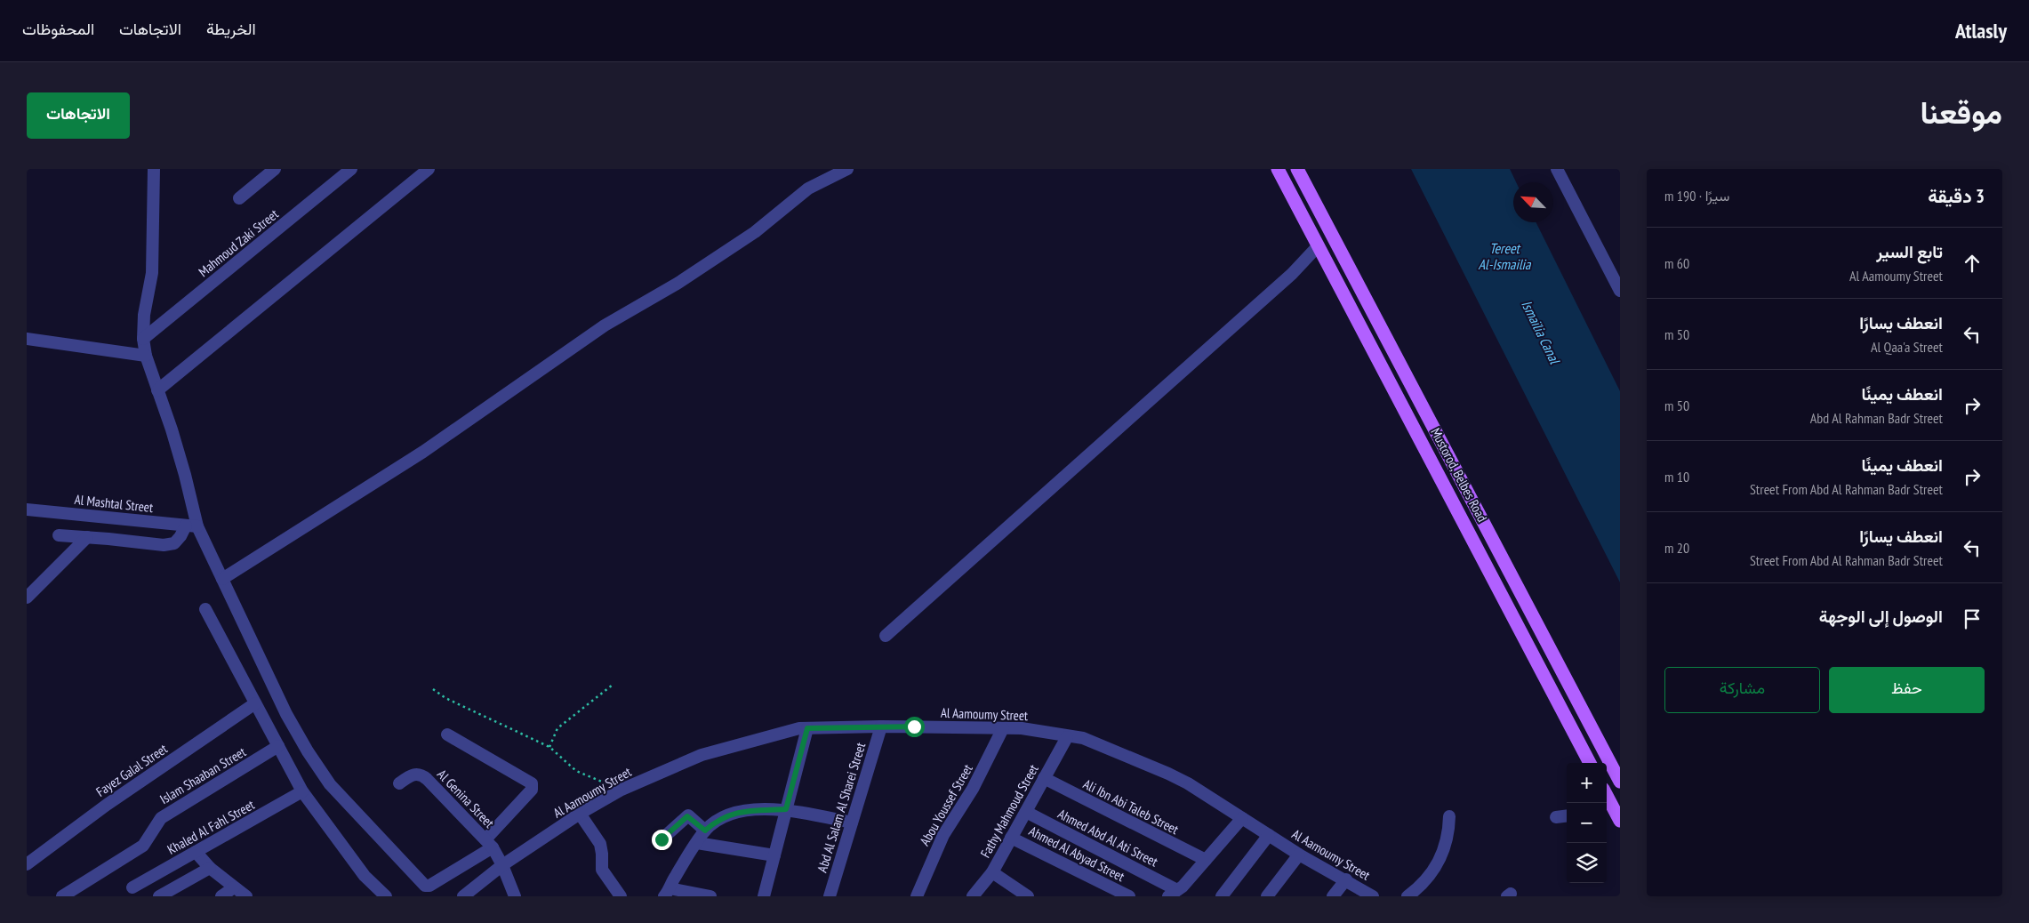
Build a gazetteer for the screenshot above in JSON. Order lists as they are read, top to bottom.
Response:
{
  "streets": {
    "main road": ["Mustorod, Belbes Road"],
    "street": [
      "Mahmoud Zaki Street",
      "Al Mashtal Street",
      "Al Aamoumy Street",
      "Fayez Galal Street",
      "Islam Shaaban Street",
      "Al Genina Street",
      "Abou Youssef Street",
      "Ali Ibn Abi Taleb Street",
      "Abd Al Salam Al Sharei Street",
      "Fathy Mahmoud Street",
      "Khaled Al Fahl Street",
      "Ahmed Abd Al Ati Street",
      "Ahmed Al Abyad Street"
    ]
  },
  "crossings": [
    ["Al Aamoumy Street", "Al Genina Street"],
    ["Al Aamoumy Street", "Abou Youssef Street"],
    ["Al Aamoumy Street", "Abd Al Salam Al Sharei Street"],
    ["Al Aamoumy Street", "Fathy Mahmoud Street"],
    ["Ali Ibn Abi Taleb Street", "Fathy Mahmoud Street"],
    ["Fathy Mahmoud Street", "Ahmed Abd Al Ati Street"],
    ["Fathy Mahmoud Street", "Ahmed Al Abyad Street"]
  ],
  "water": ["Tereet Al-Ismailia", "Ismaïlia Canal"],
  "north": "top left",
  "page": {
    "header": "Atlasly",
    "nav": ["الخريطة", "الاتجاهات", "المحفوظات"],
    "title": "موقعنا",
    "buttons": [
      "الاتجاهات",
      ["حفظ", "مشاركة"]
    ],
    "heading": ["3 دقيقة", "سيرًا · 190 m"],
    "list": [
      ["تابع السير", "Al Aamoumy Street", "60 m"],
      ["انعطف يسارًا", "Al Qaa'a Street", "50 m"],
      ["انعطف يمينًا", "Abd Al Rahman Badr Street", "50 m"],
      ["انعطف يمينًا", "Street From Abd Al Rahman Badr Street", "10 m"],
      ["انعطف يسارًا", "Street From Abd Al Rahman Badr Street", "20 m"],
      "الوصول إلى الوجهة"
    ],
    "map_buttons": ["+", "−"]
  }
}
